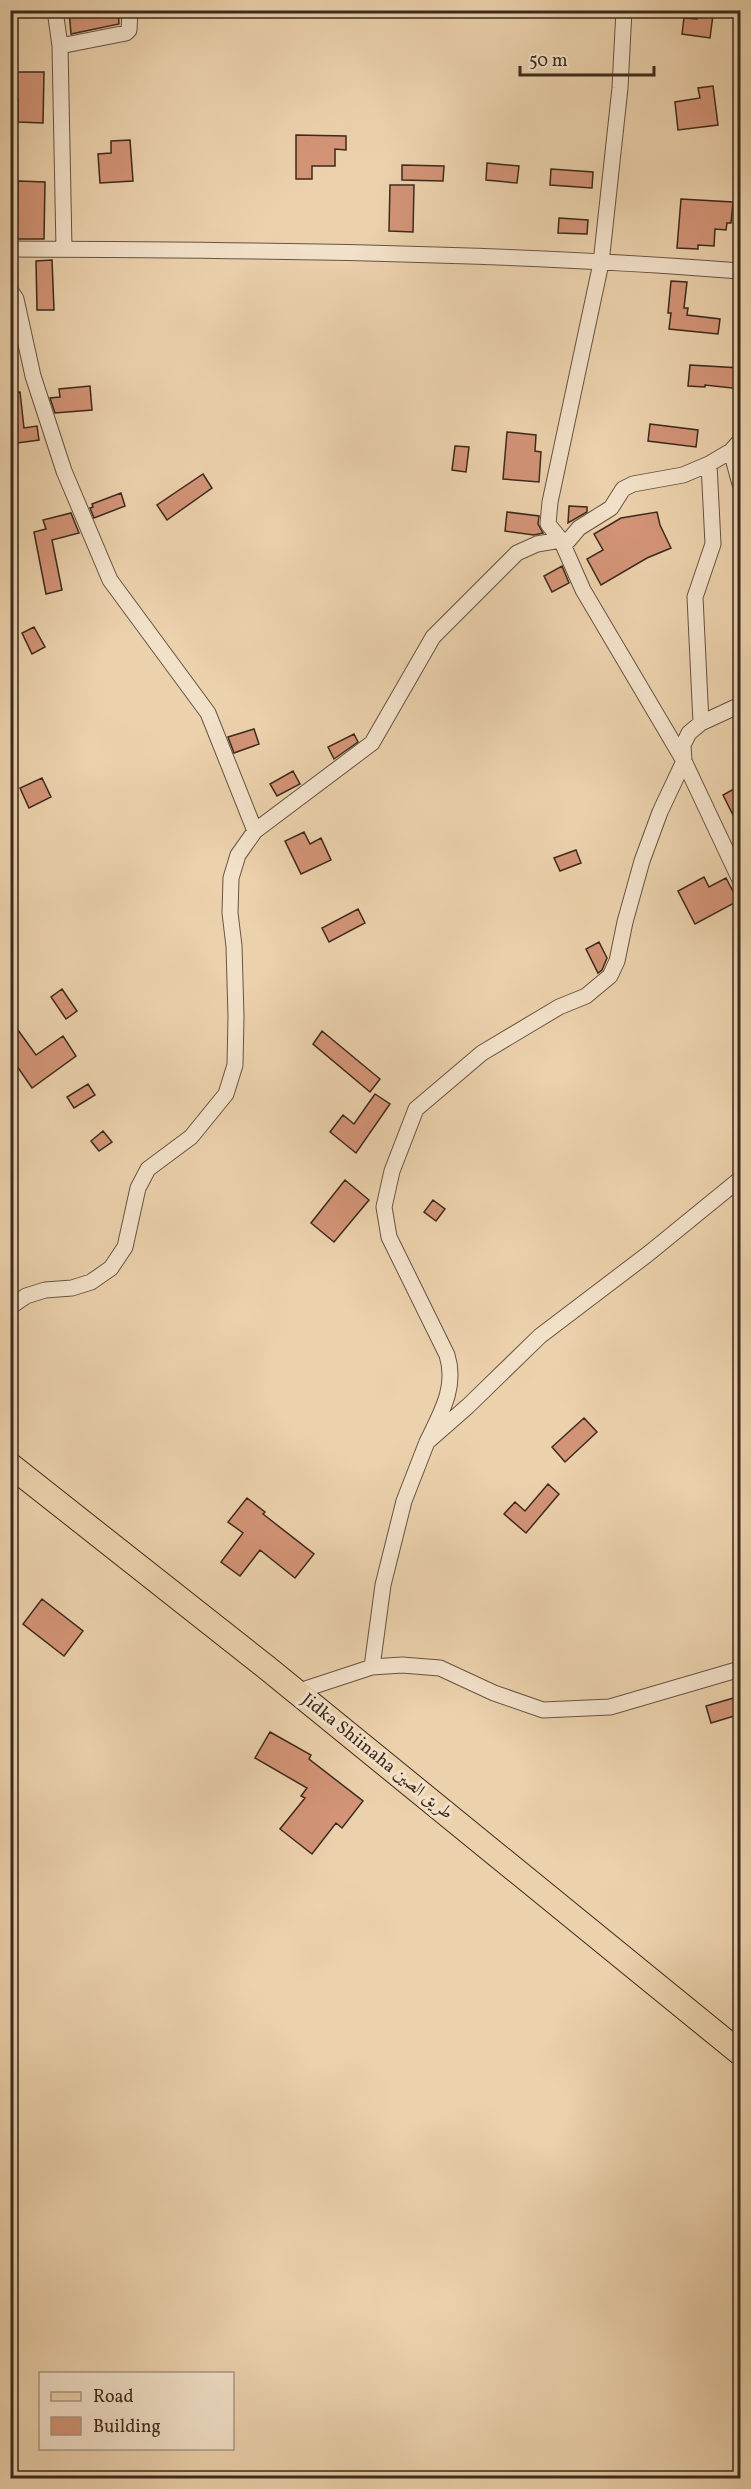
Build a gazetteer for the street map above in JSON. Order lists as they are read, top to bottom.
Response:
{
  "streets": {
    "main road": ["Jidka Shiinaha طريق الصين"]
  },
  "legend": ["Road", "Building"],
  "scale_bar": "50 m"
}
